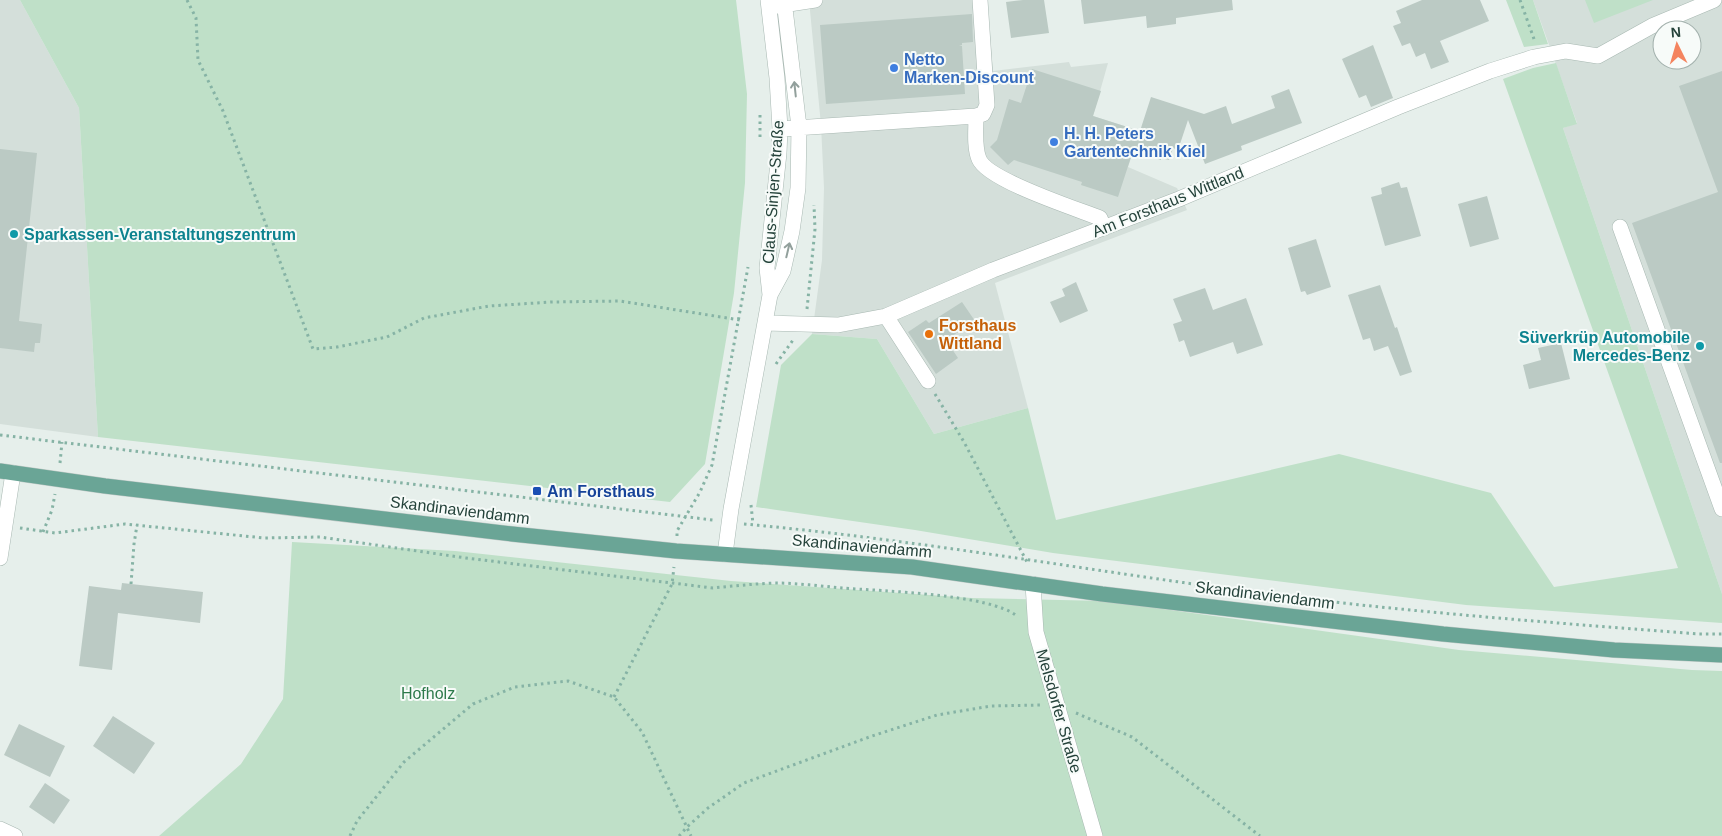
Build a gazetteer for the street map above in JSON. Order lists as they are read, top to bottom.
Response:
{
  "streets": {
    "main road": ["Skandinaviendamm"],
    "street": ["Claus-Sinjen-Straße", "Am Forsthaus Wittland", "Melsdorfer Straße"]
  },
  "crossings": [
    ["Claus-Sinjen-Straße", "Am Forsthaus Wittland"],
    ["Claus-Sinjen-Straße", "Skandinaviendamm"],
    ["Skandinaviendamm", "Melsdorfer Straße"]
  ],
  "parks": ["Hofholz"],
  "places": {
    "other": [
      "Netto Marken-Discount",
      "H. H. Peters Gartentechnik Kiel",
      "Sparkassen-Veranstaltungszentrum",
      "Forsthaus Wittland",
      "Süverkrüp Automobile Mercedes-Benz"
    ],
    "transit": ["Am Forsthaus"]
  },
  "north": "top"
}
